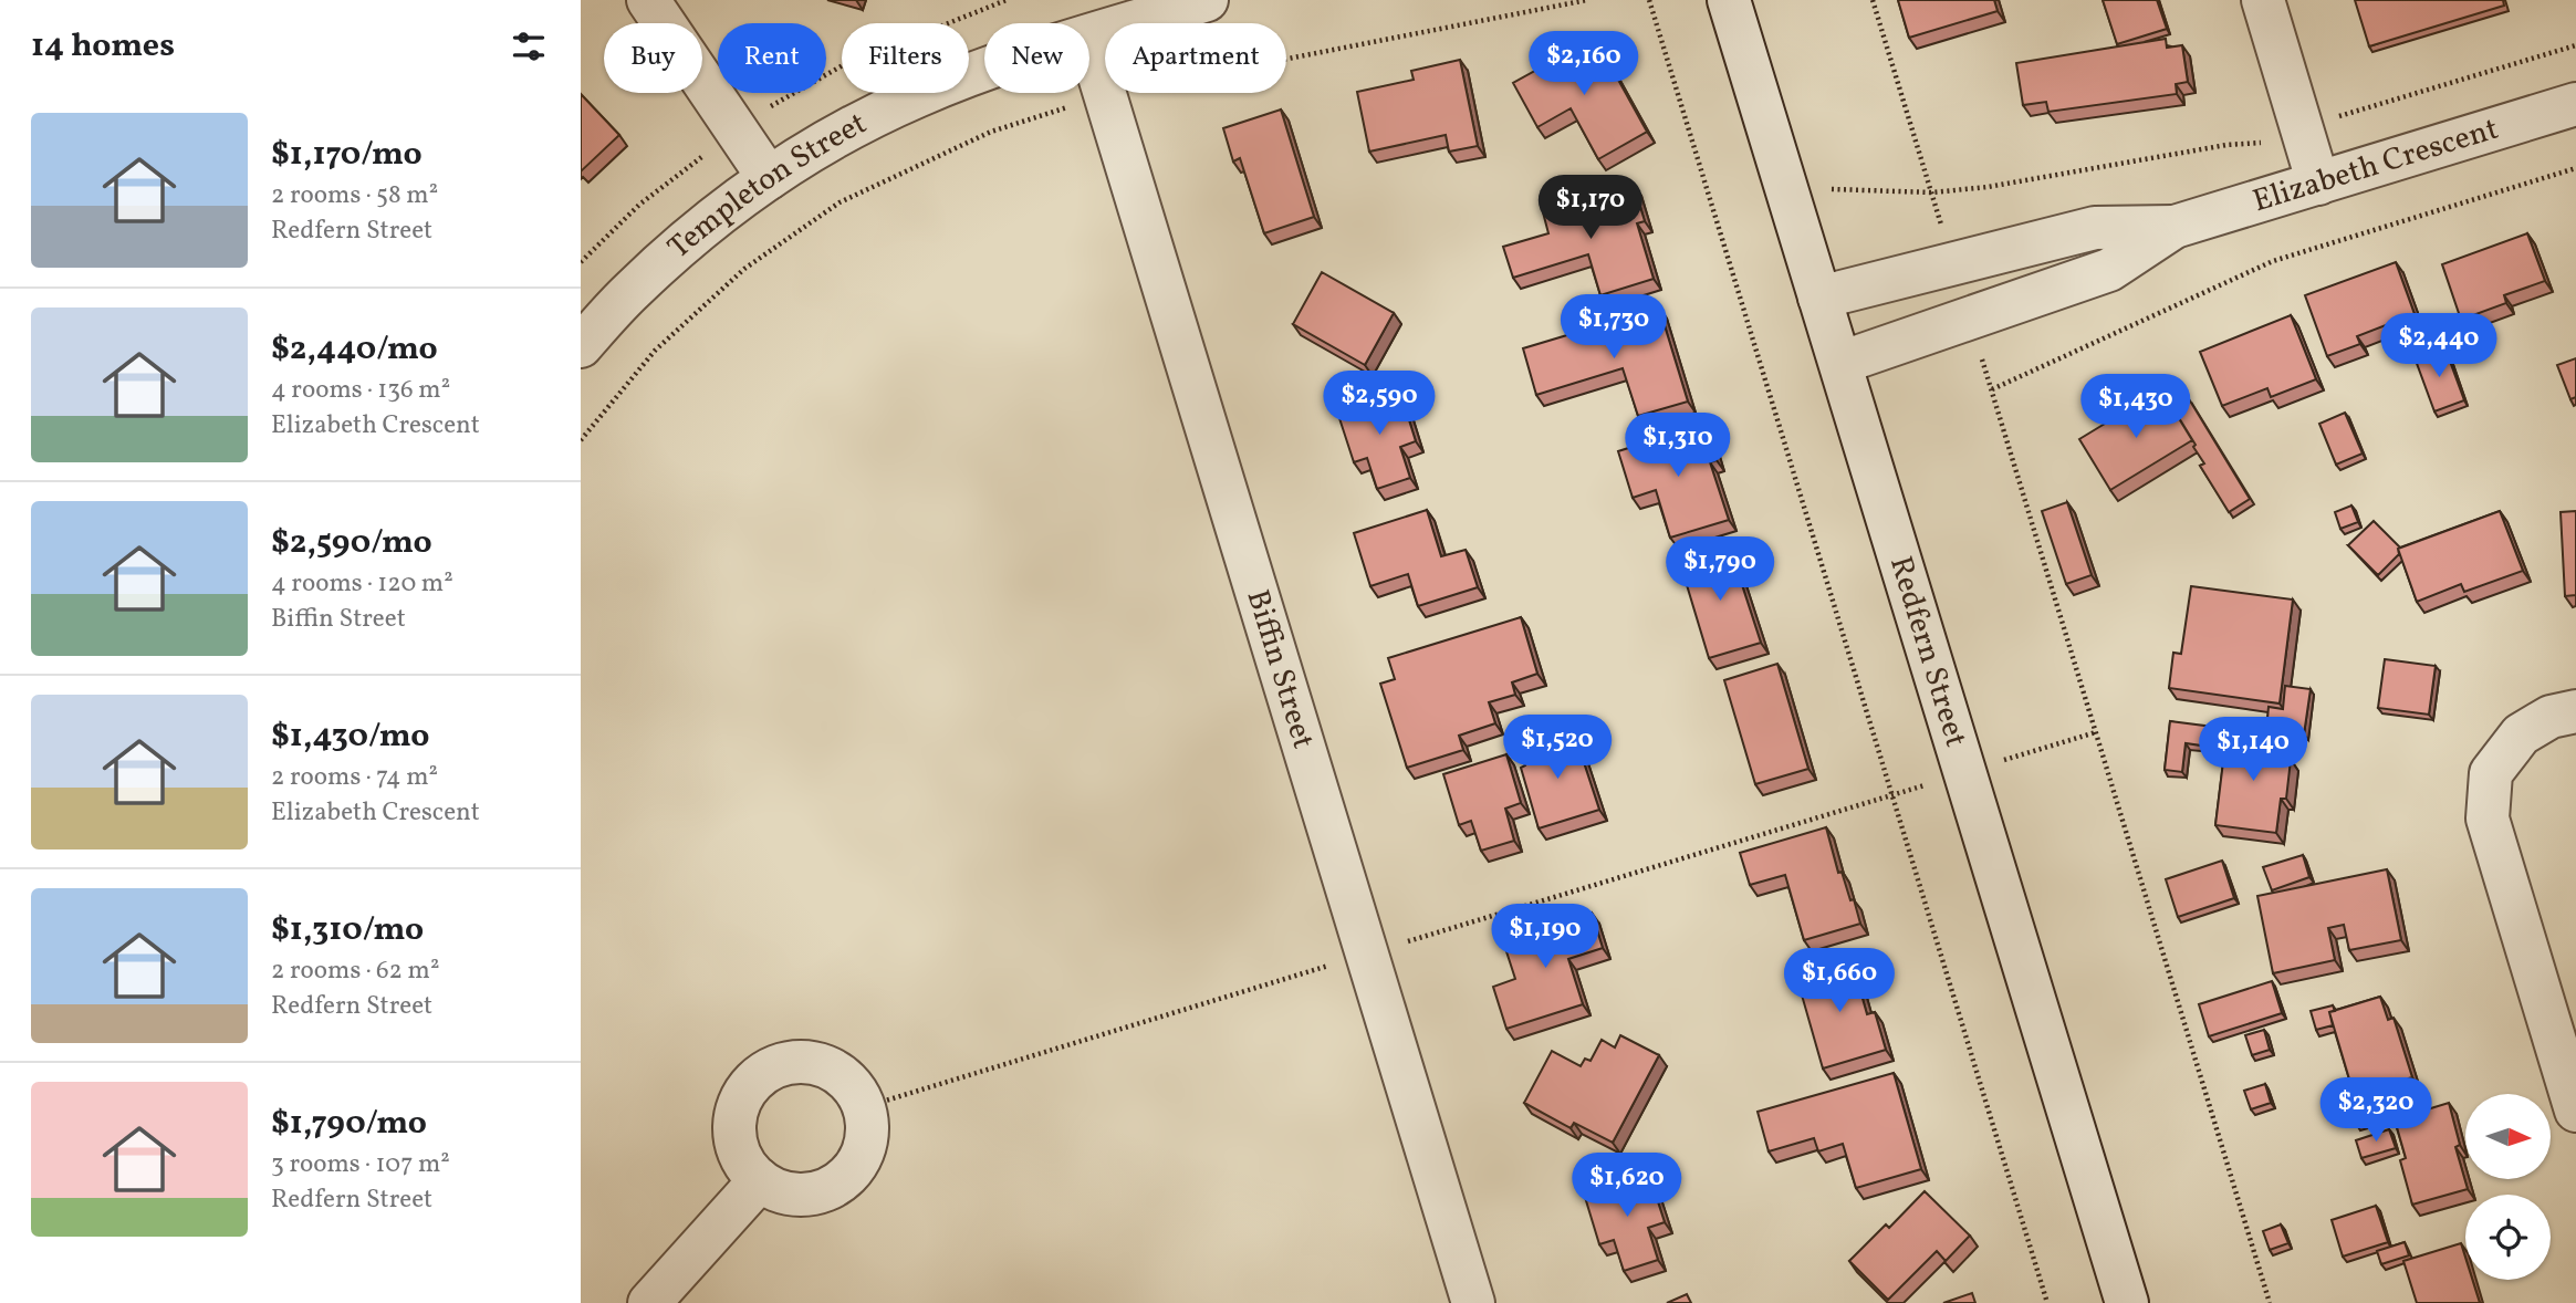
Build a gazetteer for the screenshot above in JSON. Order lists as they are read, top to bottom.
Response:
{
  "streets": {
    "street": [
      "Elizabeth Crescent",
      "Templeton Street",
      "Redfern Street",
      "Biffin Street"
    ]
  },
  "crossings": [
    ["Elizabeth Crescent", "Redfern Street"]
  ],
  "north": "right",
  "page": {
    "heading": "14 homes",
    "chip": [
      "Buy",
      "Rent",
      "Filters",
      "New",
      "Apartment"
    ],
    "price": [
      "$2,160",
      "$1,170",
      "$1,730",
      "$2,440",
      "$2,590",
      "$1,430",
      "$1,310",
      "$1,790",
      "$1,520",
      "$1,140",
      "$1,190",
      "$1,660",
      "$2,320",
      "$1,620"
    ],
    "list": [
      {
        "name": "$1,170/mo",
        "note": "2 rooms · 58 m² · Redfern Street"
      },
      {
        "name": "$2,440/mo",
        "note": "4 rooms · 136 m² · Elizabeth Crescent"
      },
      {
        "name": "$2,590/mo",
        "note": "4 rooms · 120 m² · Biffin Street"
      },
      {
        "name": "$1,430/mo",
        "note": "2 rooms · 74 m² · Elizabeth Crescent"
      },
      {
        "name": "$1,310/mo",
        "note": "2 rooms · 62 m² · Redfern Street"
      },
      {
        "name": "$1,790/mo",
        "note": "3 rooms · 107 m² · Redfern Street"
      }
    ]
  }
}
